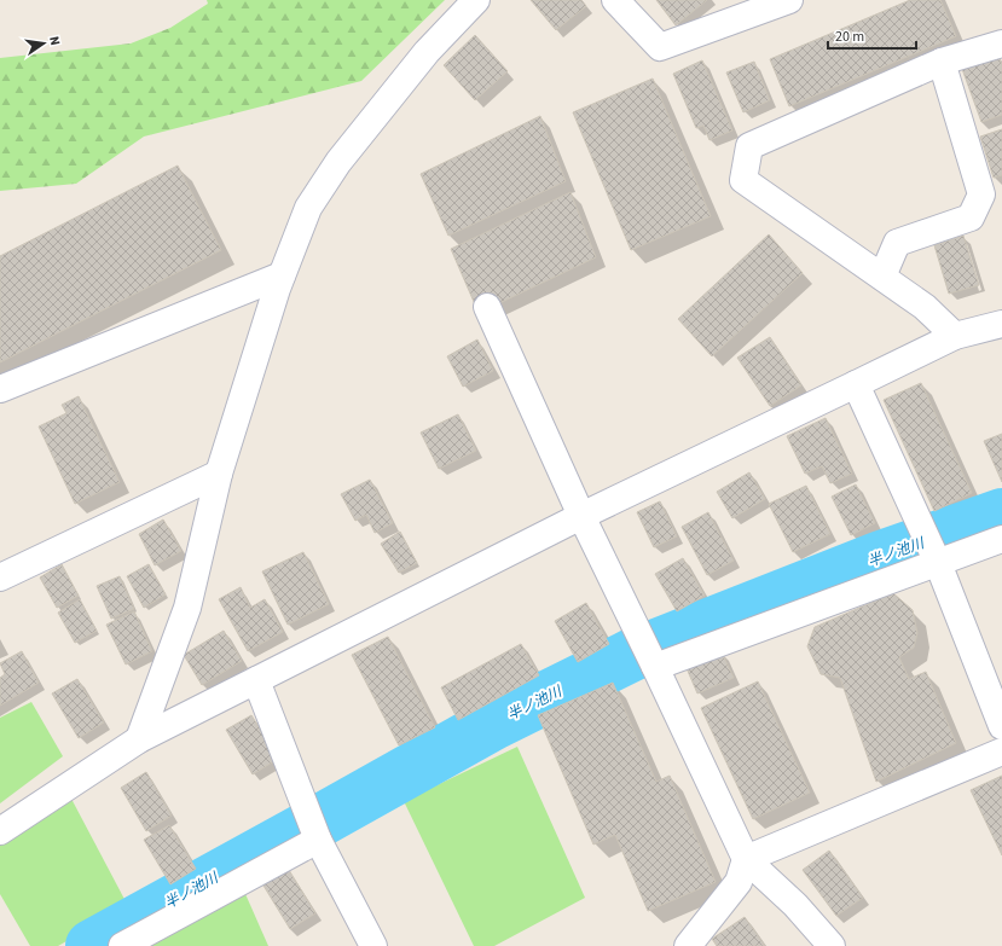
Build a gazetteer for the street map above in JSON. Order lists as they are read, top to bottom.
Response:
{
  "water": ["半ノ池川"],
  "scale_bar": "20 m",
  "north": "right"
}
